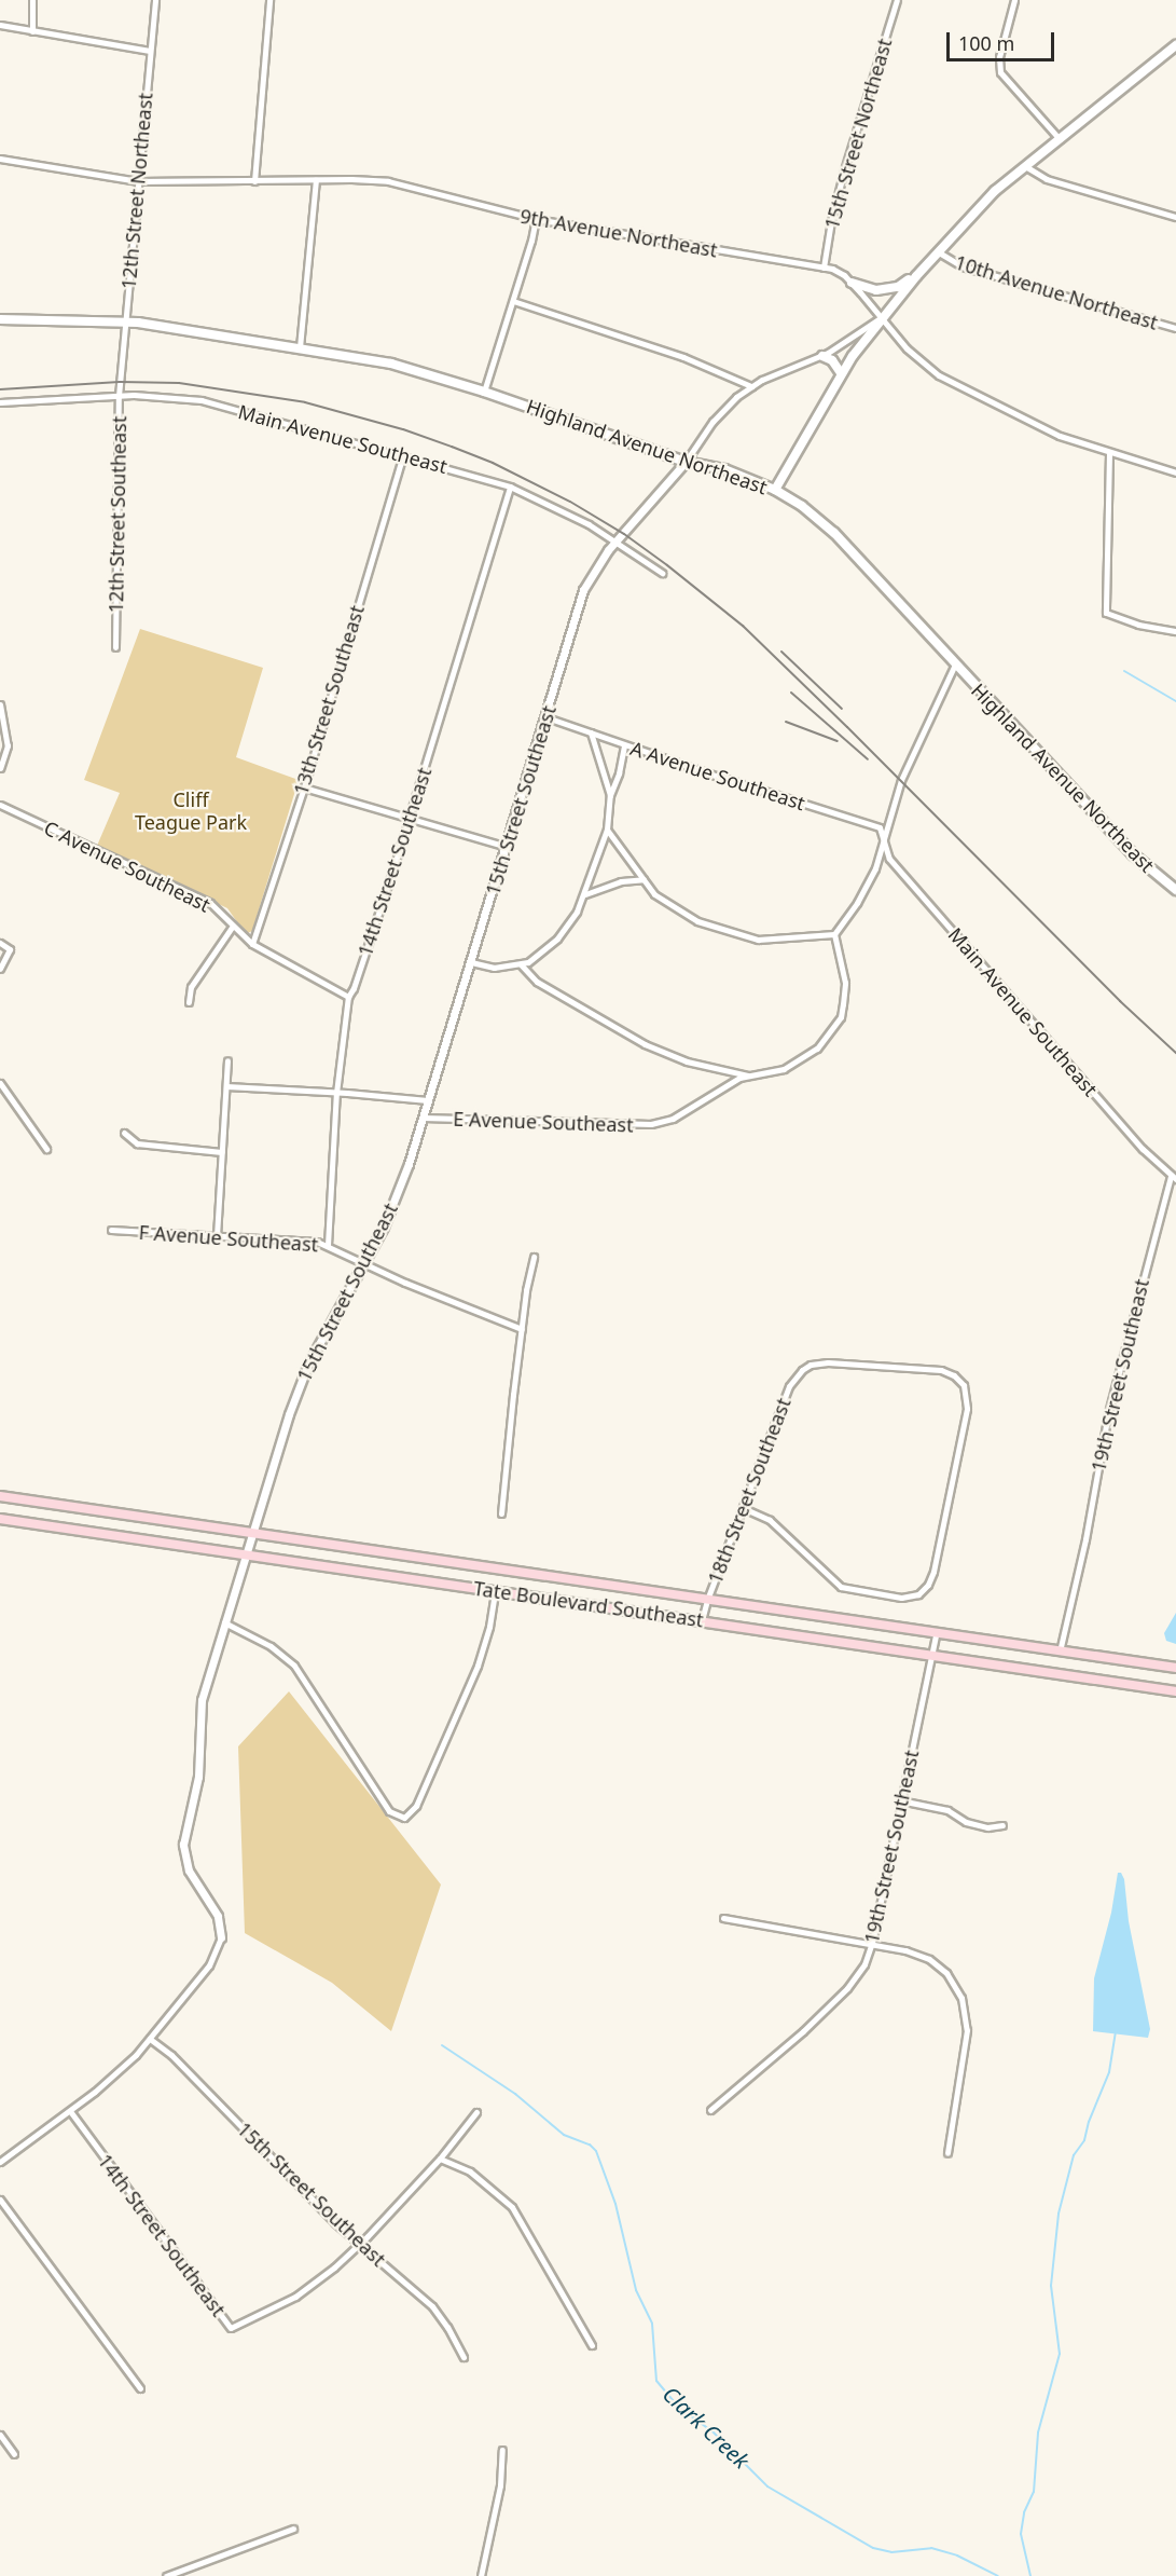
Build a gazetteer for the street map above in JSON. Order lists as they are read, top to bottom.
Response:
{
  "streets": {
    "main road": ["Highland Avenue Northeast", "Tate Boulevard Southeast"],
    "street": [
      "15th Street Northeast",
      "12th Street Northeast",
      "9th Avenue Northeast",
      "10th Avenue Northeast",
      "Main Avenue Southeast",
      "12th Street Southeast",
      "13th Street Southeast",
      "A Avenue Southeast",
      "15th Street Southeast",
      "14th Street Southeast",
      "C Avenue Southeast",
      "E Avenue Southeast",
      "F Avenue Southeast",
      "19th Street Southeast",
      "18th Street Southeast"
    ]
  },
  "crossings": [
    ["15th Street Northeast", "9th Avenue Northeast"],
    ["12th Street Northeast", "9th Avenue Northeast"],
    ["12th Street Northeast", "Highland Avenue Northeast"],
    ["12th Street Northeast", "12th Street Southeast"],
    ["Main Avenue Southeast", "12th Street Southeast"],
    ["Main Avenue Southeast", "13th Street Southeast"],
    ["Main Avenue Southeast", "A Avenue Southeast"],
    ["Main Avenue Southeast", "15th Street Southeast"],
    ["Main Avenue Southeast", "14th Street Southeast"],
    ["Main Avenue Southeast", "19th Street Southeast"],
    ["13th Street Southeast", "C Avenue Southeast"],
    ["A Avenue Southeast", "15th Street Southeast"],
    ["15th Street Southeast", "14th Street Southeast"],
    ["15th Street Southeast", "E Avenue Southeast"],
    ["15th Street Southeast", "F Avenue Southeast"],
    ["15th Street Southeast", "Tate Boulevard Southeast"],
    ["14th Street Southeast", "C Avenue Southeast"],
    ["14th Street Southeast", "E Avenue Southeast"],
    ["14th Street Southeast", "F Avenue Southeast"],
    ["19th Street Southeast", "Tate Boulevard Southeast"],
    ["18th Street Southeast", "Tate Boulevard Southeast"]
  ],
  "water": ["Clark Creek"],
  "parks": ["Cliff Teague Park"],
  "scale_bar": "100 m"
}
